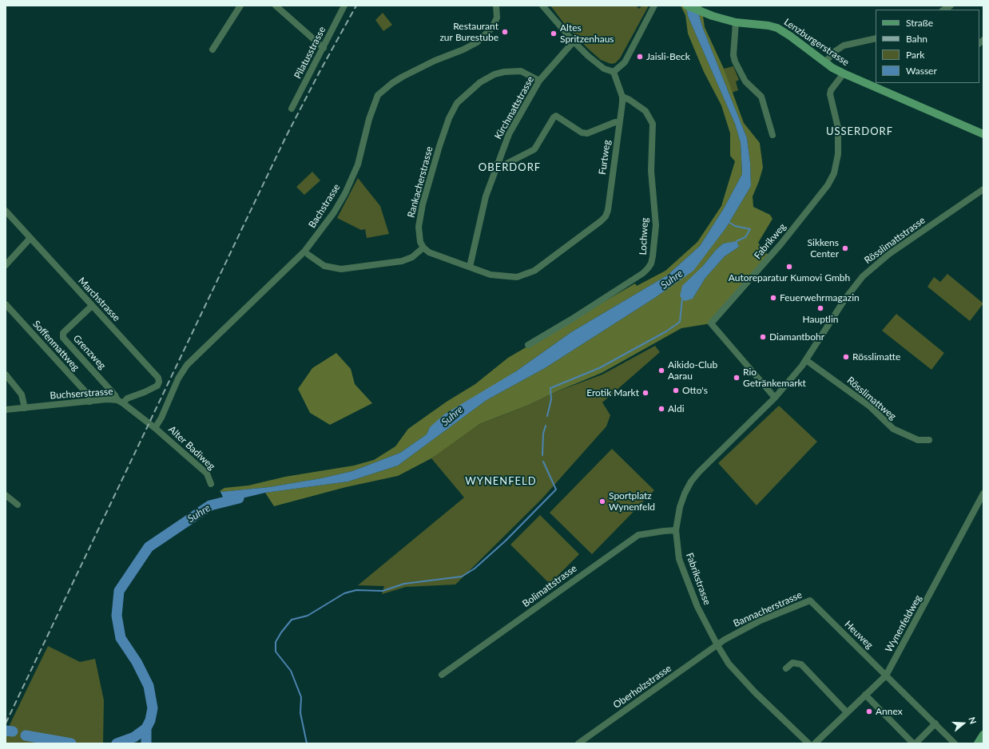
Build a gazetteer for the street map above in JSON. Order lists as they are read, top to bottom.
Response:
{
  "streets": {
    "main road": ["Lenzburgerstrasse"],
    "street": [
      "Pilatusstrasse",
      "Kirchmattstrasse",
      "Furtweg",
      "Rankacherstrasse",
      "Bachstrasse",
      "Lochweg",
      "Rösslimattstrasse",
      "Fabrikweg",
      "Marchstrasse",
      "Soffenmattweg",
      "Grenzweg",
      "Buchserstrasse",
      "Rösslimattweg",
      "Alter Badiweg",
      "Fabrikstrasse",
      "Bolimattstrasse",
      "Bannacherstrasse",
      "Wynenfeldweg",
      "Heuweg",
      "Oberholzstrasse"
    ]
  },
  "crossings": [
    ["Lenzburgerstrasse", "Fabrikweg"],
    ["Kirchmattstrasse", "Furtweg"],
    ["Kirchmattstrasse", "Rankacherstrasse"],
    ["Furtweg", "Lochweg"],
    ["Bachstrasse", "Alter Badiweg"],
    ["Rösslimattstrasse", "Fabrikweg"],
    ["Rösslimattstrasse", "Rösslimattweg"],
    ["Rösslimattstrasse", "Fabrikstrasse"],
    ["Fabrikweg", "Fabrikstrasse"],
    ["Marchstrasse", "Grenzweg"],
    ["Marchstrasse", "Buchserstrasse"],
    ["Soffenmattweg", "Buchserstrasse"],
    ["Grenzweg", "Buchserstrasse"],
    ["Grenzweg", "Alter Badiweg"],
    ["Buchserstrasse", "Alter Badiweg"],
    ["Fabrikstrasse", "Bolimattstrasse"],
    ["Fabrikstrasse", "Bannacherstrasse"],
    ["Fabrikstrasse", "Oberholzstrasse"],
    ["Bannacherstrasse", "Heuweg"],
    ["Bannacherstrasse", "Oberholzstrasse"],
    ["Wynenfeldweg", "Heuweg"]
  ],
  "districts": ["USSERDORF", "OBERDORF", "WYNENFELD"],
  "water": ["Suhre"],
  "places": [
    "Restaurant zur Burestube",
    "Altes Spritzenhaus",
    "Jaisli-Beck",
    "Sikkens Center",
    "Autoreparatur Kumovi Gmbh",
    "Feuerwehrmagazin",
    "Hauptlin",
    "Diamantbohr",
    "Rösslimatte",
    "Aikido-Club Aarau",
    "Rio Getränkemarkt",
    "Otto's",
    "Erotik Markt",
    "Aldi",
    "Sportplatz Wynenfeld",
    "Annex"
  ],
  "legend": [
    "Straße",
    "Bahn",
    "Park",
    "Wasser"
  ],
  "north": "right"
}
